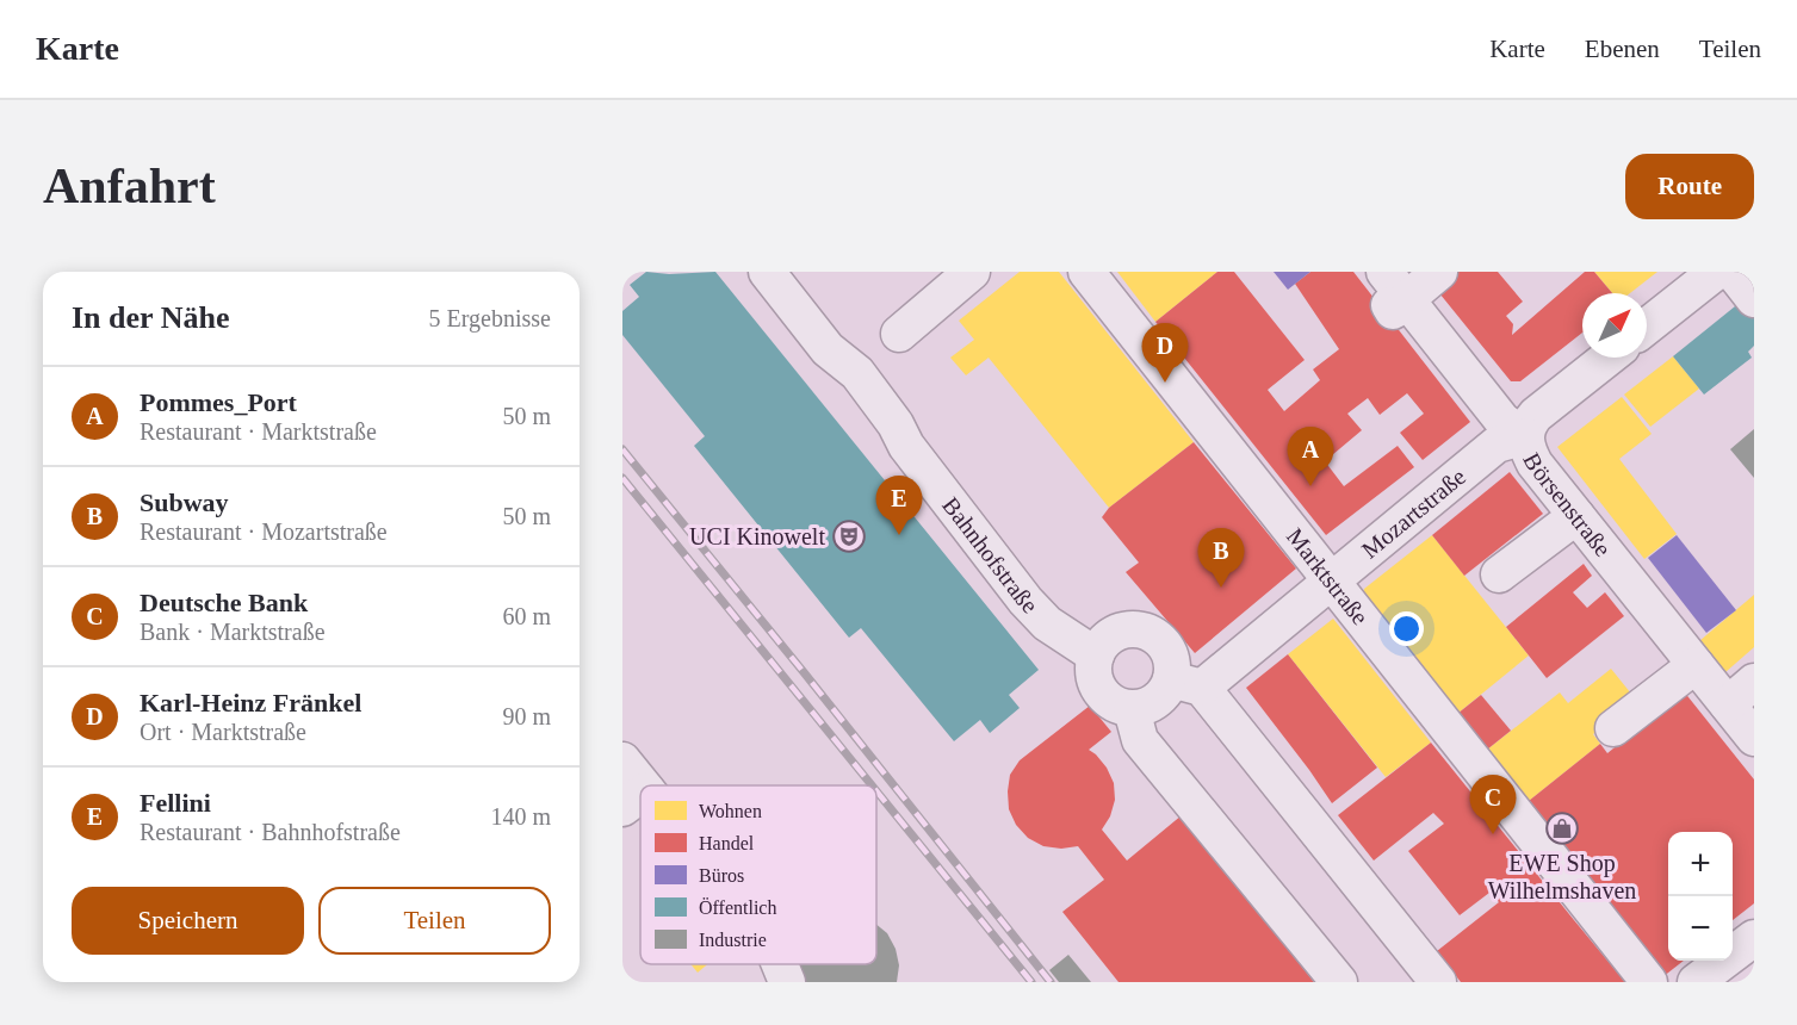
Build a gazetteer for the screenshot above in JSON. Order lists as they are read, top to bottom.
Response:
{
  "streets": {
    "street": [
      "Börsenstraße",
      "Mozartstraße",
      "Bahnhofstraße",
      "Marktstraße"
    ]
  },
  "crossings": [
    ["Börsenstraße", "Mozartstraße"],
    ["Mozartstraße", "Bahnhofstraße"],
    ["Mozartstraße", "Marktstraße"]
  ],
  "places": {
    "theatre": ["UCI Kinowelt"],
    "shop": ["EWE Shop Wilhelmshaven"]
  },
  "legend": [
    "Wohnen",
    "Handel",
    "Büros",
    "Öffentlich",
    "Industrie"
  ],
  "north": "top right",
  "page": {
    "header": "Karte",
    "nav": ["Karte", "Ebenen", "Teilen"],
    "buttons": [
      "Route",
      ["Speichern", "Teilen"]
    ],
    "title": "Anfahrt",
    "heading": ["In der Nähe", "5 Ergebnisse"],
    "pins": [
      "D",
      "A",
      "E",
      "B",
      "C"
    ],
    "list": [
      {
        "mark": "A",
        "name": "Pommes_Port",
        "note": "Restaurant · Marktstraße",
        "value": "50 m"
      },
      {
        "mark": "B",
        "name": "Subway",
        "note": "Restaurant · Mozartstraße",
        "value": "50 m"
      },
      {
        "mark": "C",
        "name": "Deutsche Bank",
        "note": "Bank · Marktstraße",
        "value": "60 m"
      },
      {
        "mark": "D",
        "name": "Karl-Heinz Fränkel",
        "note": "Ort · Marktstraße",
        "value": "90 m"
      },
      {
        "mark": "E",
        "name": "Fellini",
        "note": "Restaurant · Bahnhofstraße",
        "value": "140 m"
      }
    ],
    "map_buttons": ["+", "−"]
  }
}
